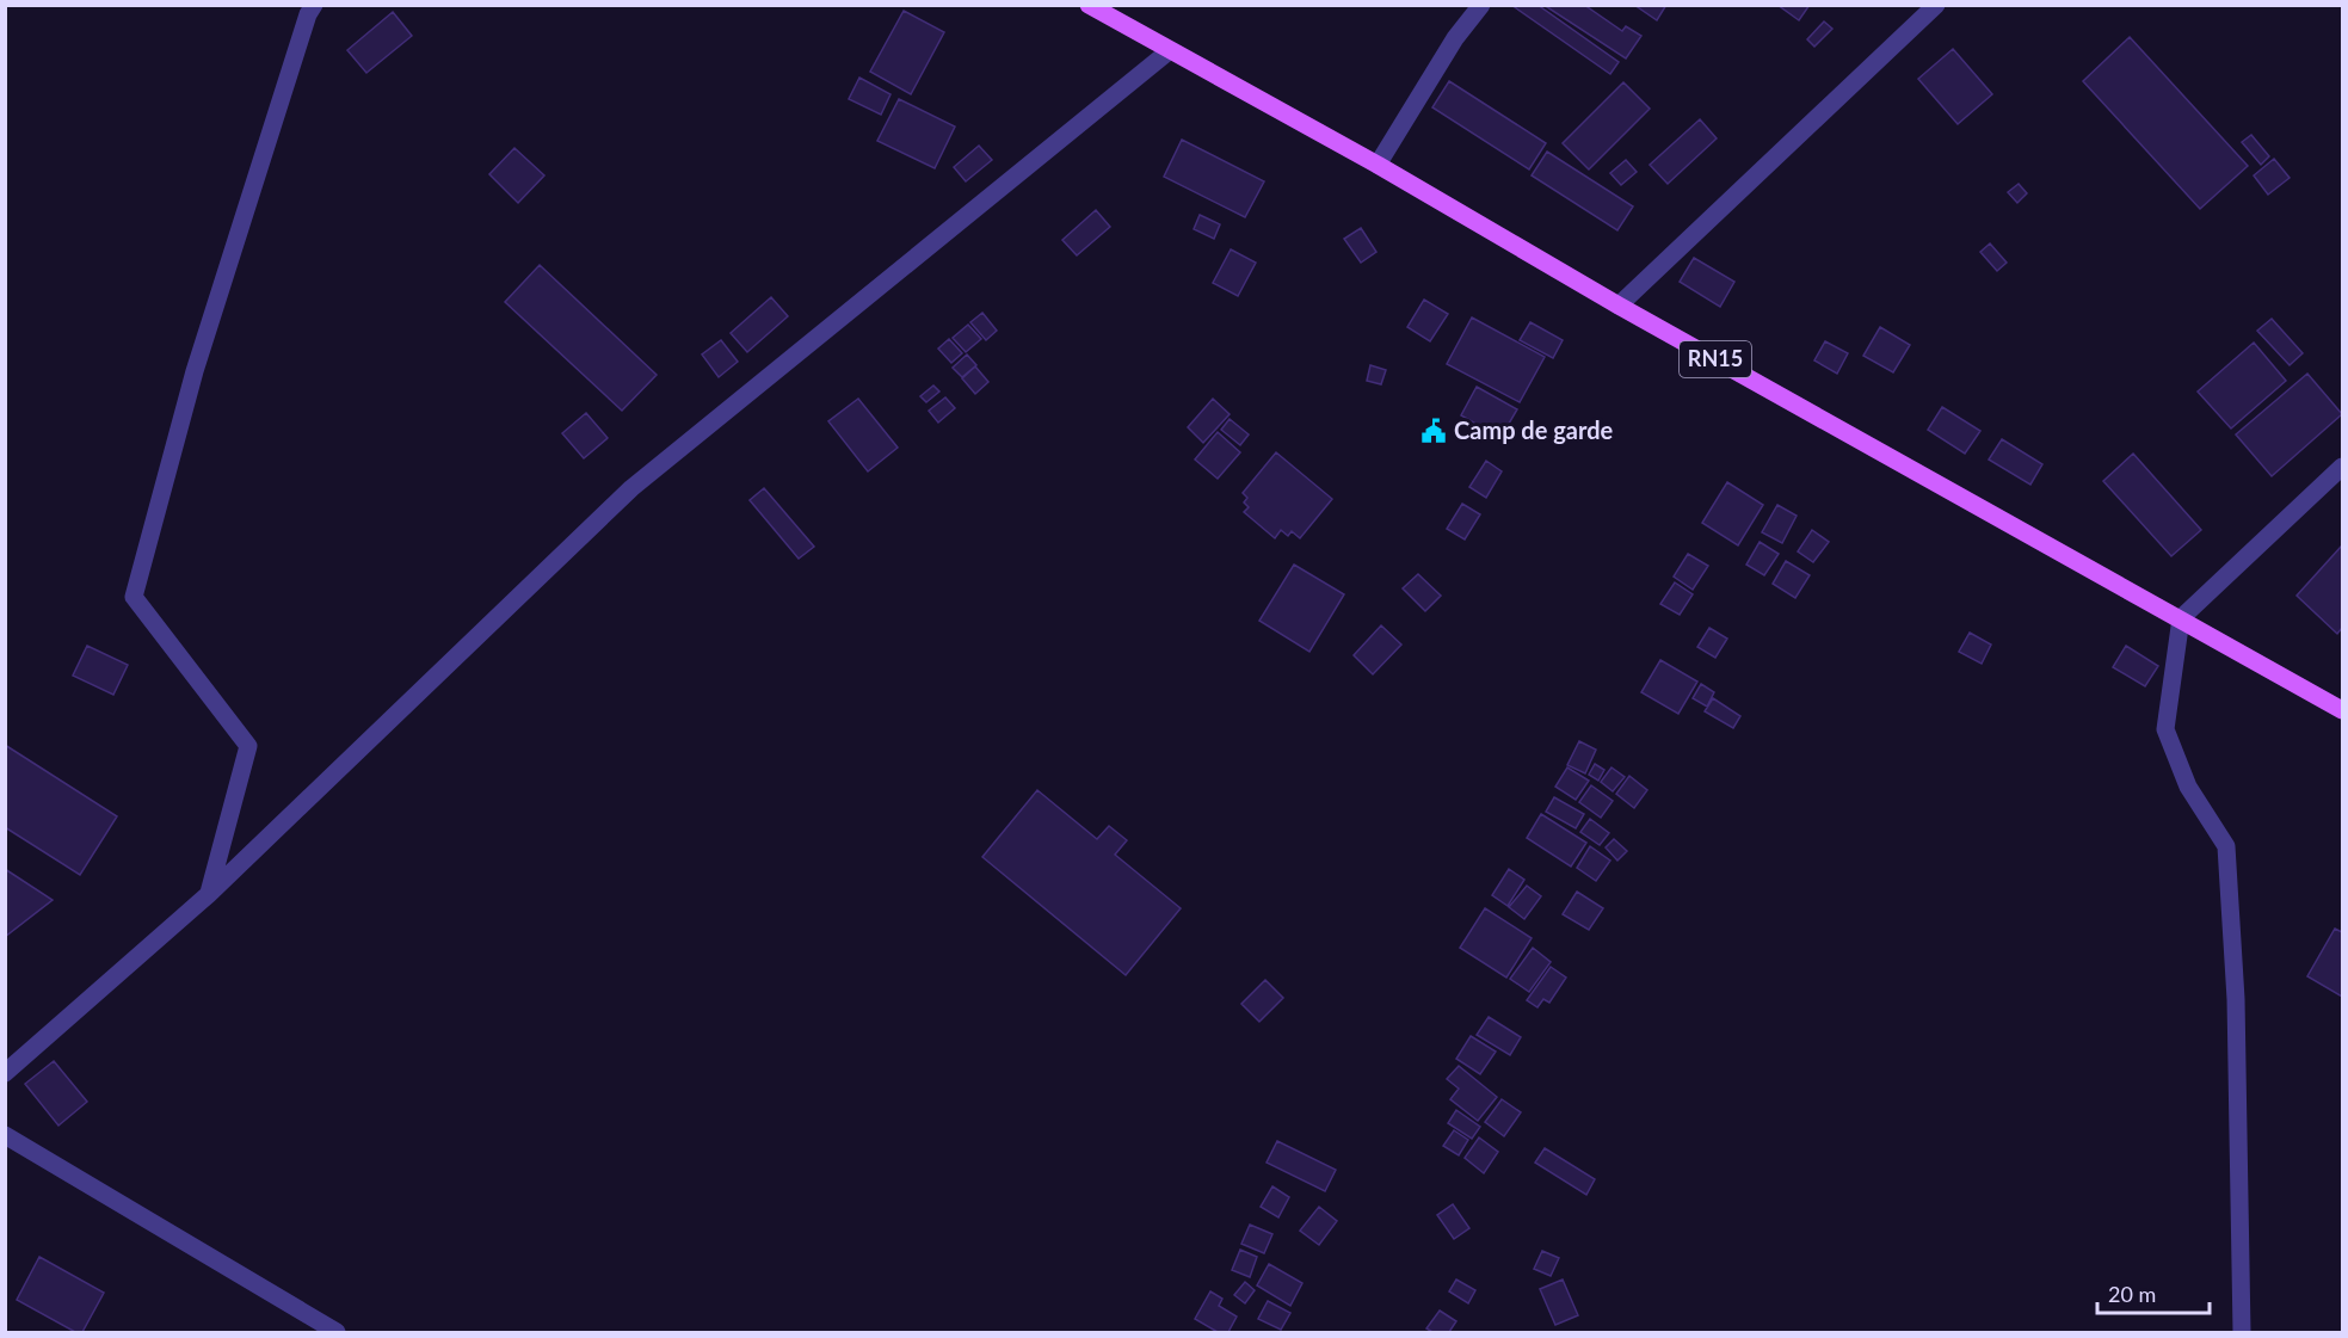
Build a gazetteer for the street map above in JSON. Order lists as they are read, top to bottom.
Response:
{
  "streets": {
    "main road": ["RN15"]
  },
  "places": {
    "public building": ["Camp de garde"]
  },
  "scale_bar": "20 m"
}
